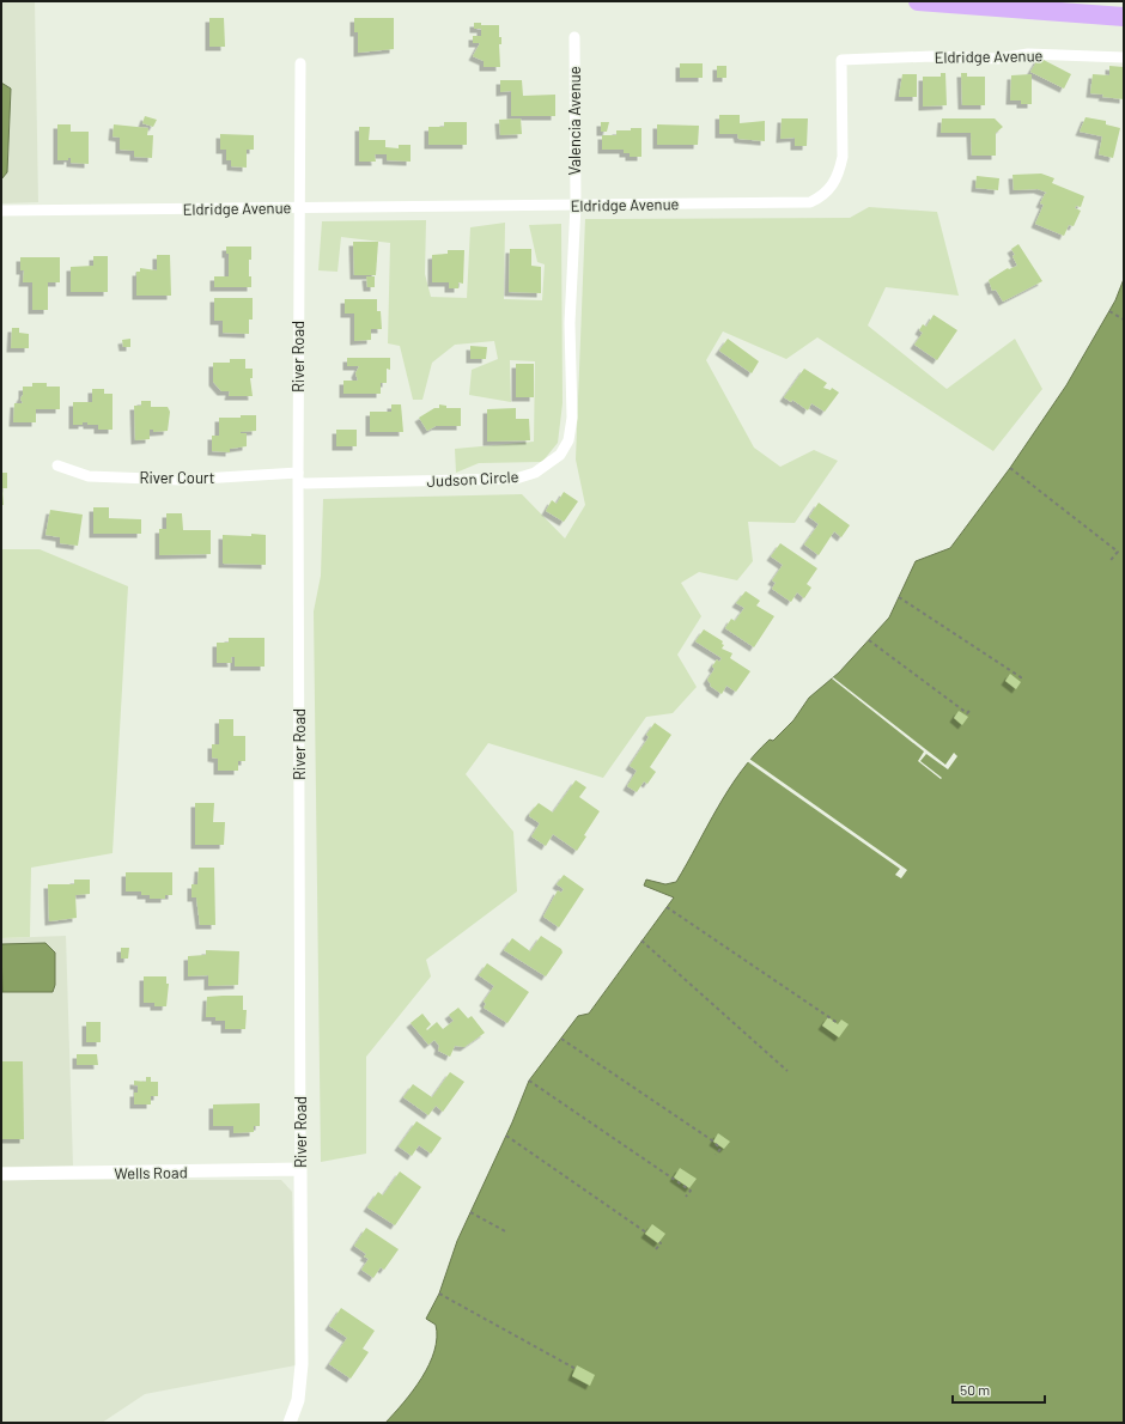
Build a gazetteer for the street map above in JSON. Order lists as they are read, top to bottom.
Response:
{
  "streets": {
    "street": [
      "Eldridge Avenue",
      "Valencia Avenue",
      "River Road",
      "River Court",
      "Judson Circle",
      "Wells Road"
    ]
  },
  "crossings": [
    ["Eldridge Avenue", "Valencia Avenue"],
    ["Eldridge Avenue", "River Road"],
    ["Eldridge Avenue", "Judson Circle"],
    ["Valencia Avenue", "Judson Circle"],
    ["River Road", "River Court"],
    ["River Road", "Judson Circle"],
    ["River Road", "Wells Road"],
    ["River Court", "Judson Circle"]
  ],
  "scale_bar": "50 m"
}
